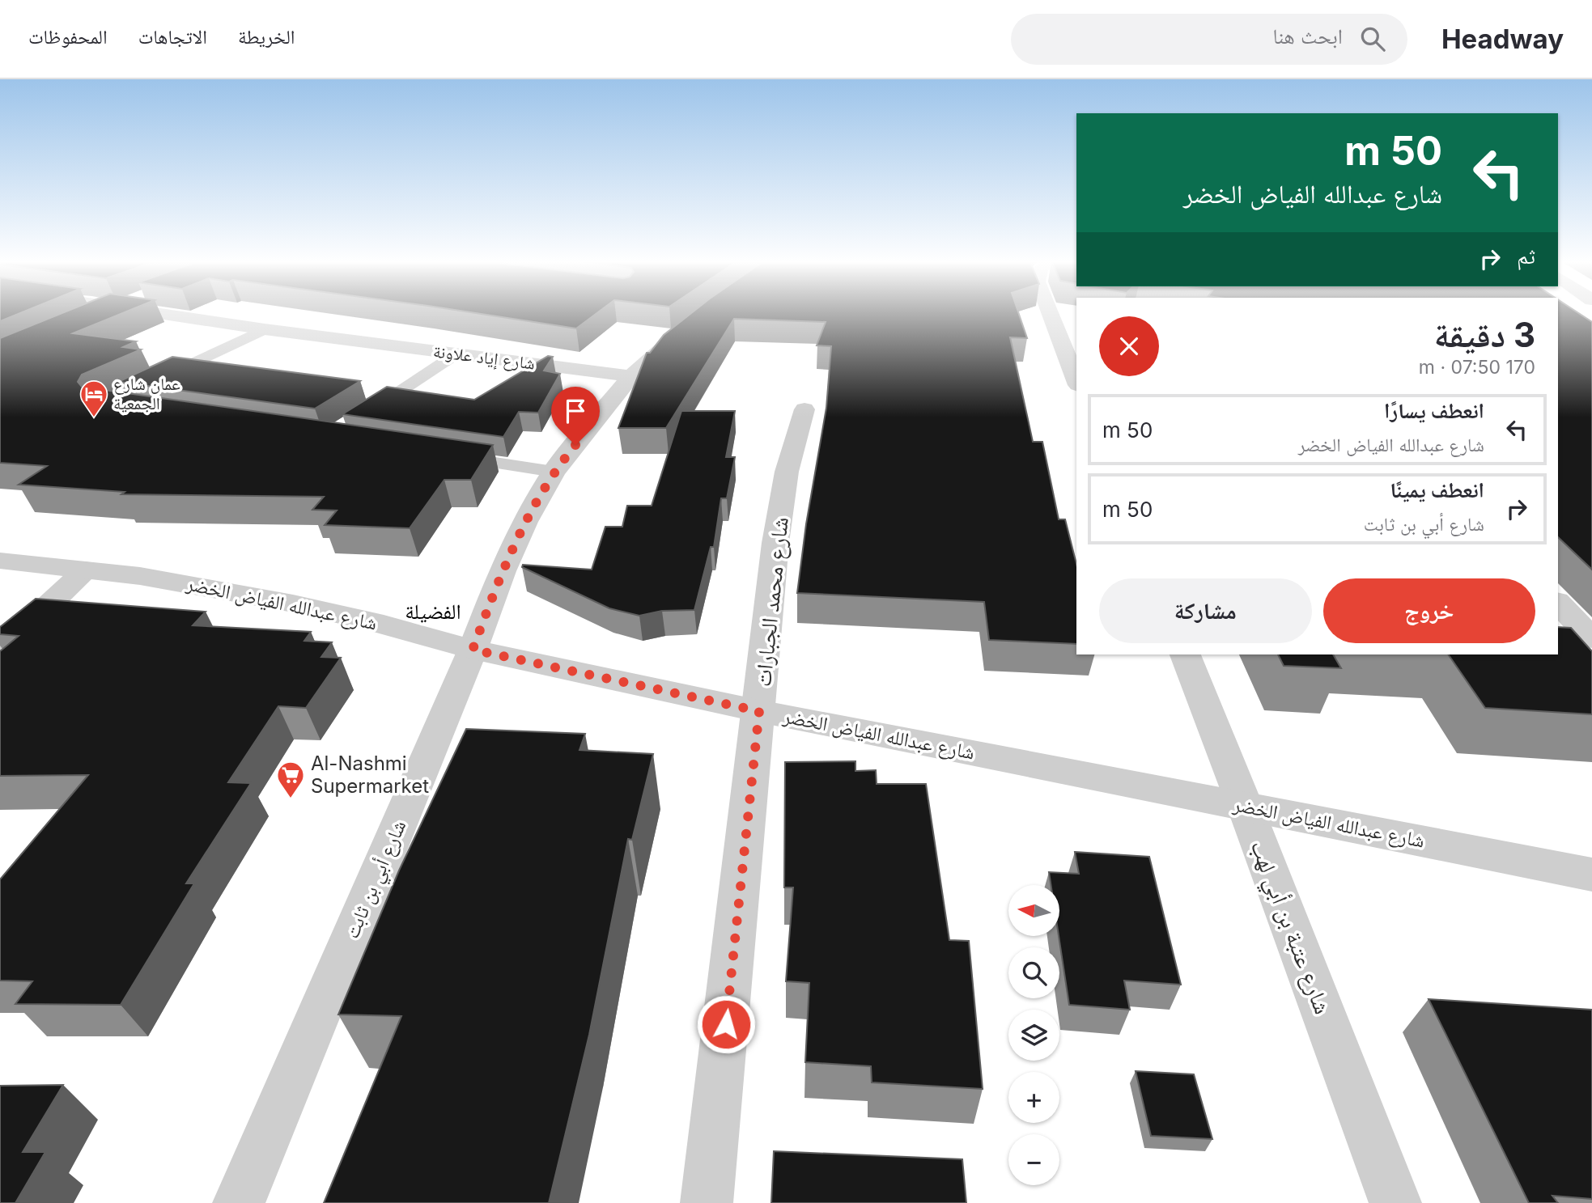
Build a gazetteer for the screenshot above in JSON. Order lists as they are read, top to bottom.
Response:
{
  "streets": {
    "street": [
      "شارع إياد علاونة",
      "شارع محمد الجبارات",
      "شارع عبدالله الفياض الخضر",
      "شارع أبي بن ثابت",
      "شارع عتبة بن أبي لهب"
    ]
  },
  "crossings": [
    ["شارع إياد علاونة", "شارع أبي بن ثابت"],
    ["شارع محمد الجبارات", "شارع عبدالله الفياض الخضر"],
    ["شارع عبدالله الفياض الخضر", "شارع أبي بن ثابت"],
    ["شارع عبدالله الفياض الخضر", "شارع عتبة بن أبي لهب"]
  ],
  "districts": ["الفضيلة"],
  "places": {
    "hotel": ["عمان شارع الجمعية"],
    "supermarket": ["Al-Nashmi Supermarket"]
  },
  "north": "left",
  "page": {
    "header": "Headway",
    "search": "ابحث هنا",
    "nav": ["الخريطة", "الاتجاهات", "المحفوظات"],
    "turn": ["50 m", "شارع عبدالله الفياض الخضر"],
    "then": "ثم",
    "heading": ["3 دقيقة", "170 m · 07:50"],
    "list": [
      {
        "name": "انعطف يسارًا",
        "note": "شارع عبدالله الفياض الخضر",
        "value": "50 m"
      },
      {
        "name": "انعطف يمينًا",
        "note": "شارع أبي بن ثابت",
        "value": "50 m"
      }
    ],
    "buttons": ["خروج", "مشاركة"],
    "map_buttons": ["+", "−"]
  }
}
